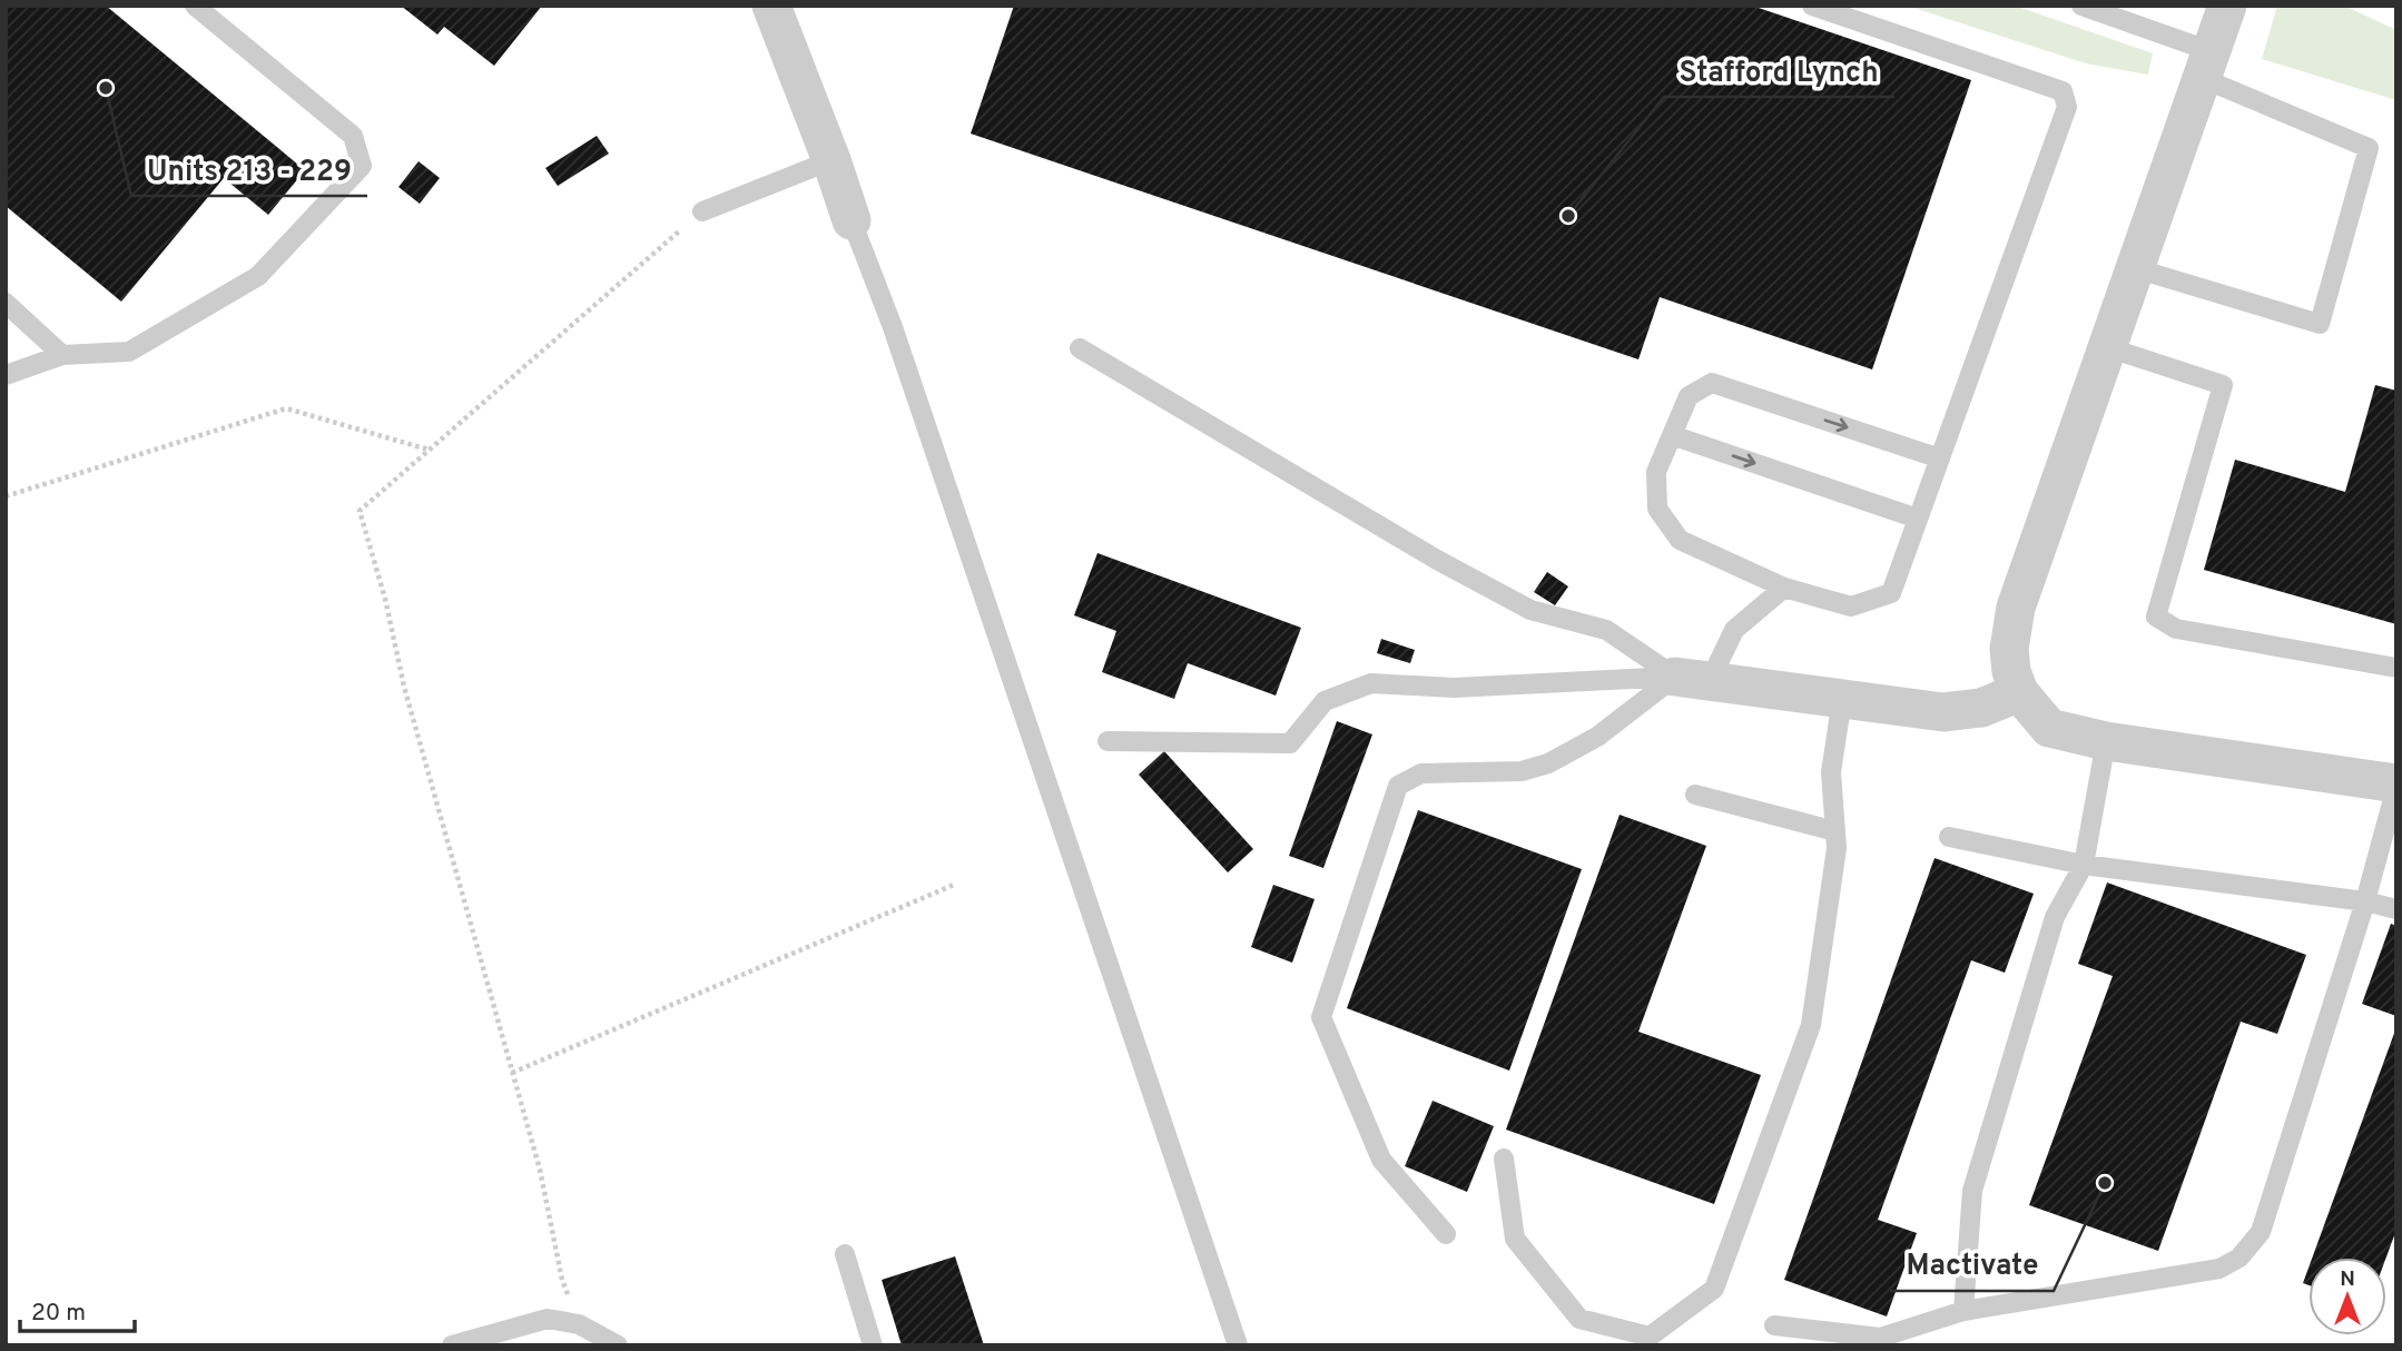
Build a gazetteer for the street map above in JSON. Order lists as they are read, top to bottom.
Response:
{
  "places": ["Units 213 - 229", "Stafford Lynch", "Mactivate"],
  "scale_bar": "20 m",
  "north": "top"
}
